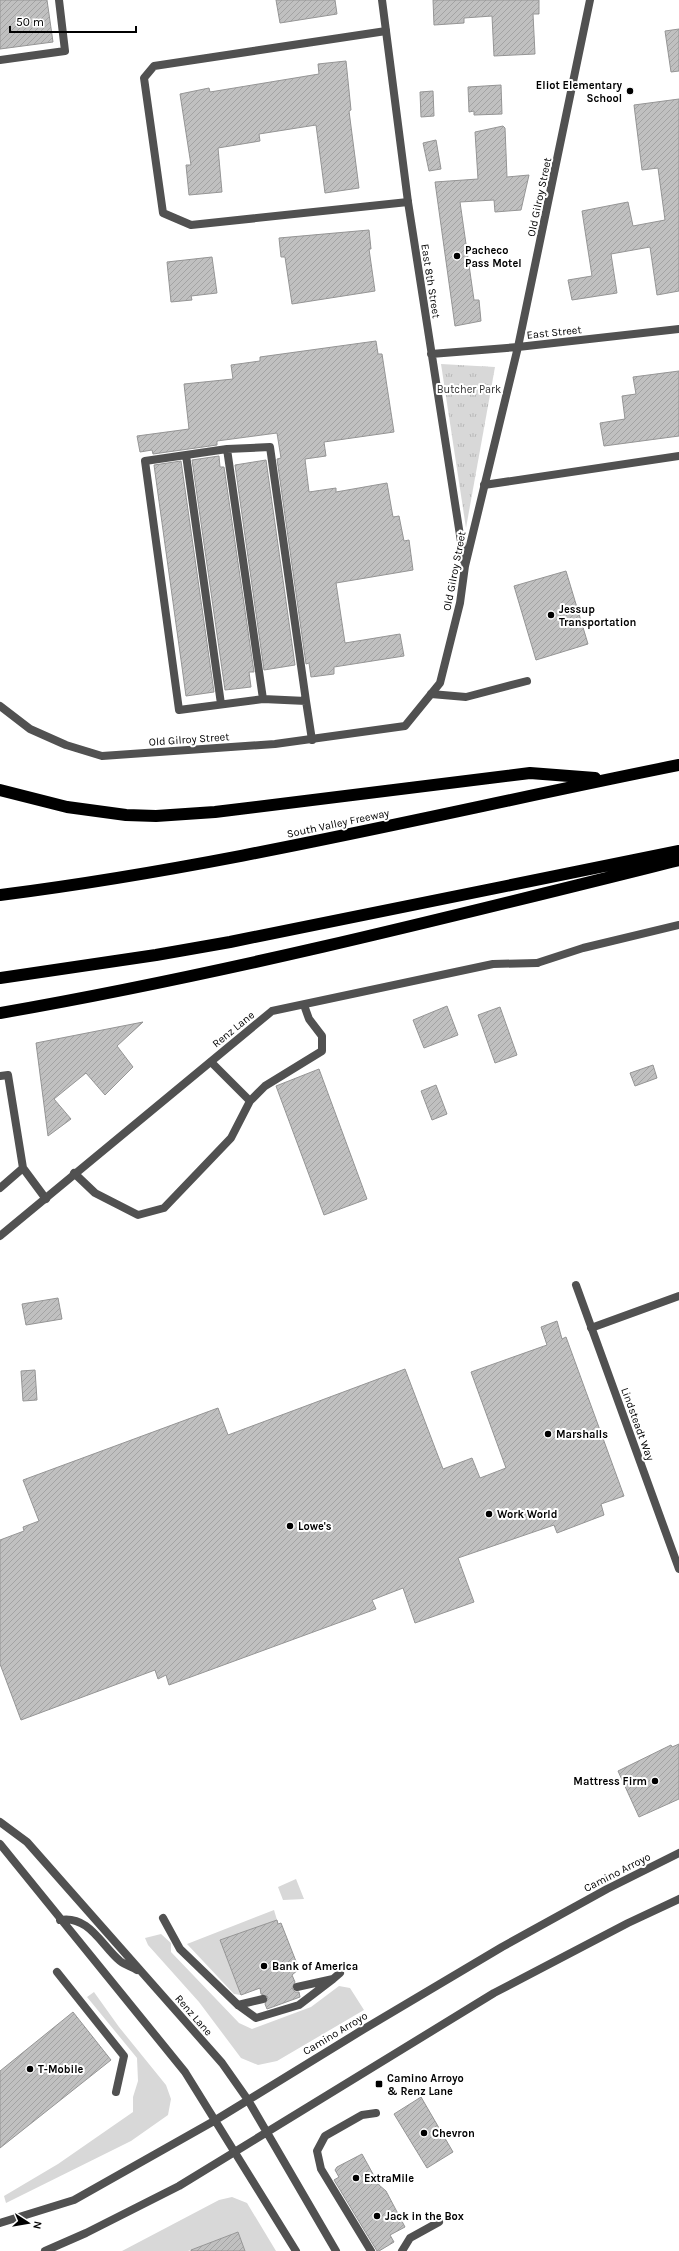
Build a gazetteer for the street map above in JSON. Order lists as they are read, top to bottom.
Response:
{
  "streets": {
    "highway": ["South Valley Freeway"],
    "street": [
      "Old Gilroy Street",
      "East 8th Street",
      "East Street",
      "Renz Lane",
      "Lindsteadt Way",
      "Camino Arroyo"
    ]
  },
  "crossings": [
    ["Old Gilroy Street", "East 8th Street"],
    ["Old Gilroy Street", "East Street"],
    ["East 8th Street", "East Street"],
    ["Renz Lane", "Camino Arroyo"]
  ],
  "parks": ["Butcher Park"],
  "places": {
    "other": [
      "Eliot Elementary School",
      "Pacheco Pass Motel",
      "Jessup Transportation",
      "Marshalls",
      "Work World",
      "Lowe's",
      "Mattress Firm",
      "Bank of America",
      "T-Mobile",
      "Chevron",
      "ExtraMile",
      "Jack in the Box"
    ],
    "transit": ["Camino Arroyo & Renz Lane"]
  },
  "scale_bar": "50 m",
  "north": "right"
}
